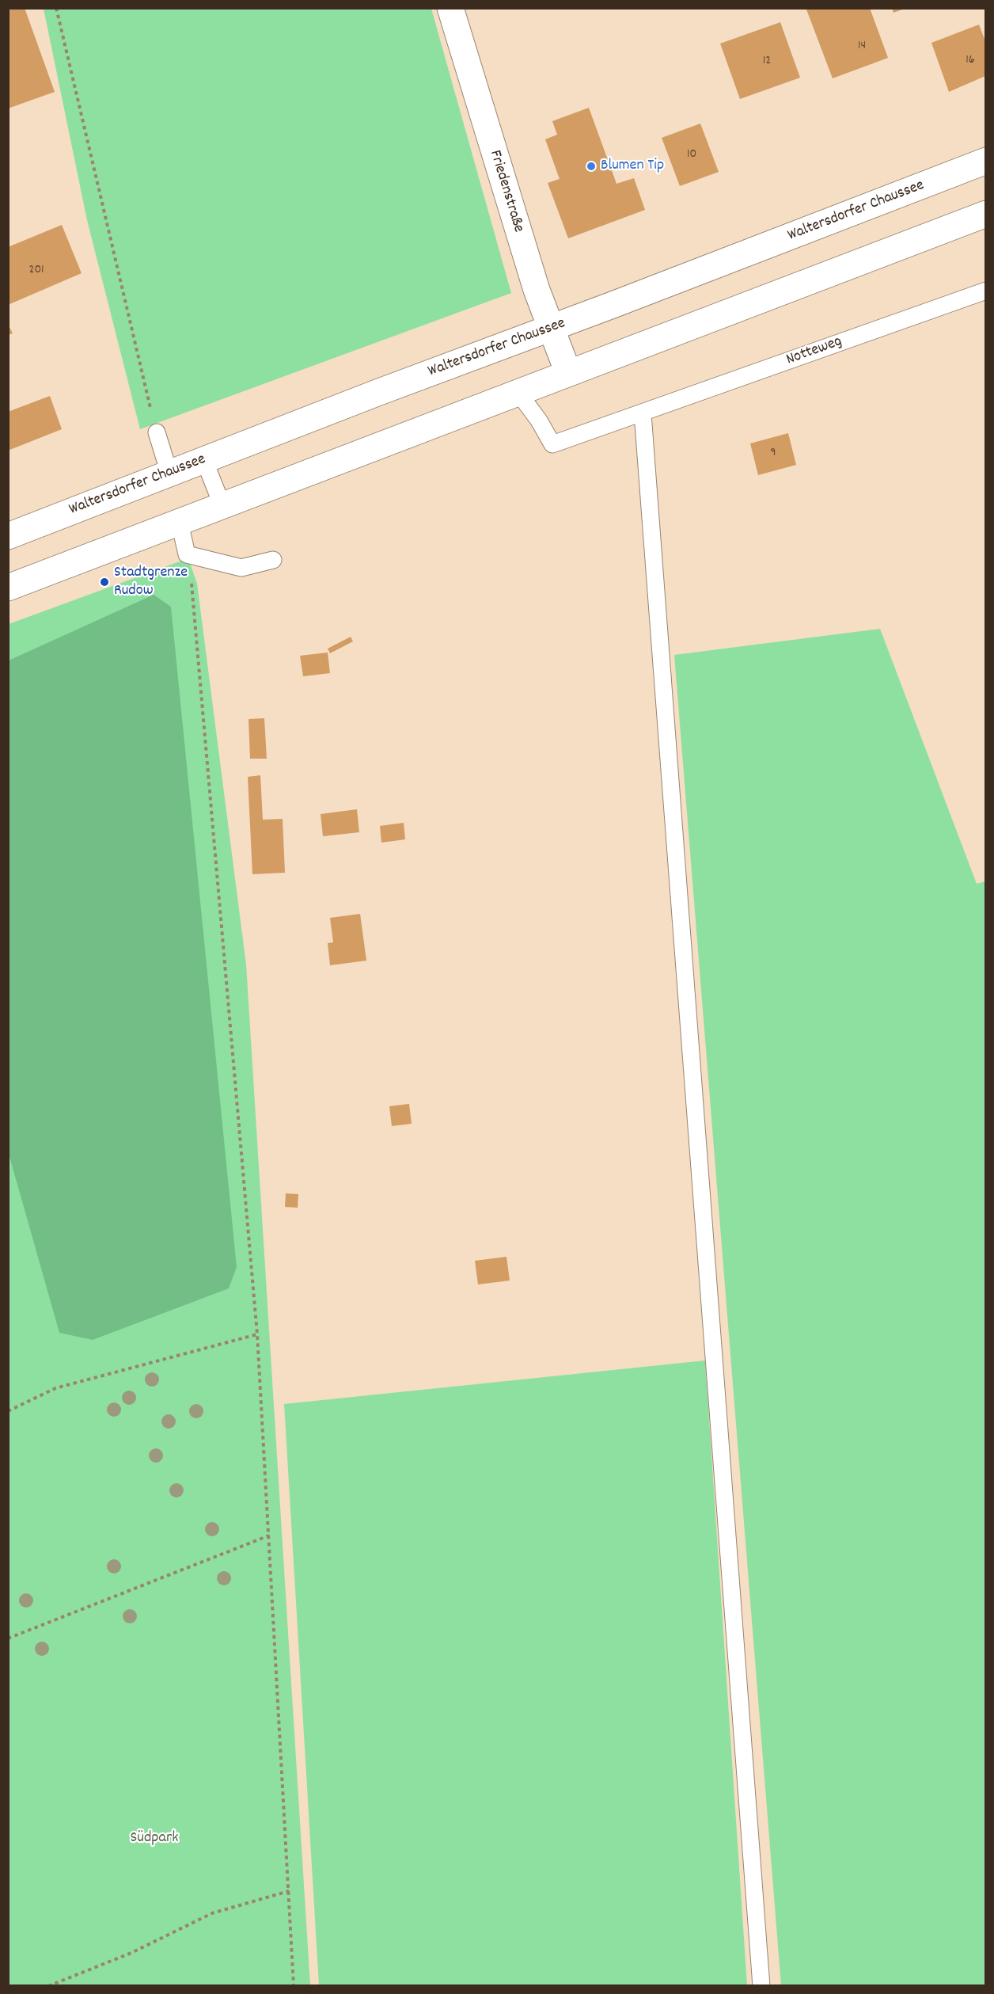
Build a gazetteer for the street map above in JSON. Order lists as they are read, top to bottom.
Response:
{
  "streets": {
    "main road": ["Friedenstraße", "Waltersdorfer Chaussee"],
    "lane": ["Notteweg"]
  },
  "crossings": [
    ["Friedenstraße", "Waltersdorfer Chaussee"]
  ],
  "parks": ["Südpark"],
  "places": ["Blumen Tip", "Stadtgrenze Rudow"],
  "house_numbers": [
    "14",
    "16",
    "12",
    "10",
    "201",
    "9"
  ]
}
